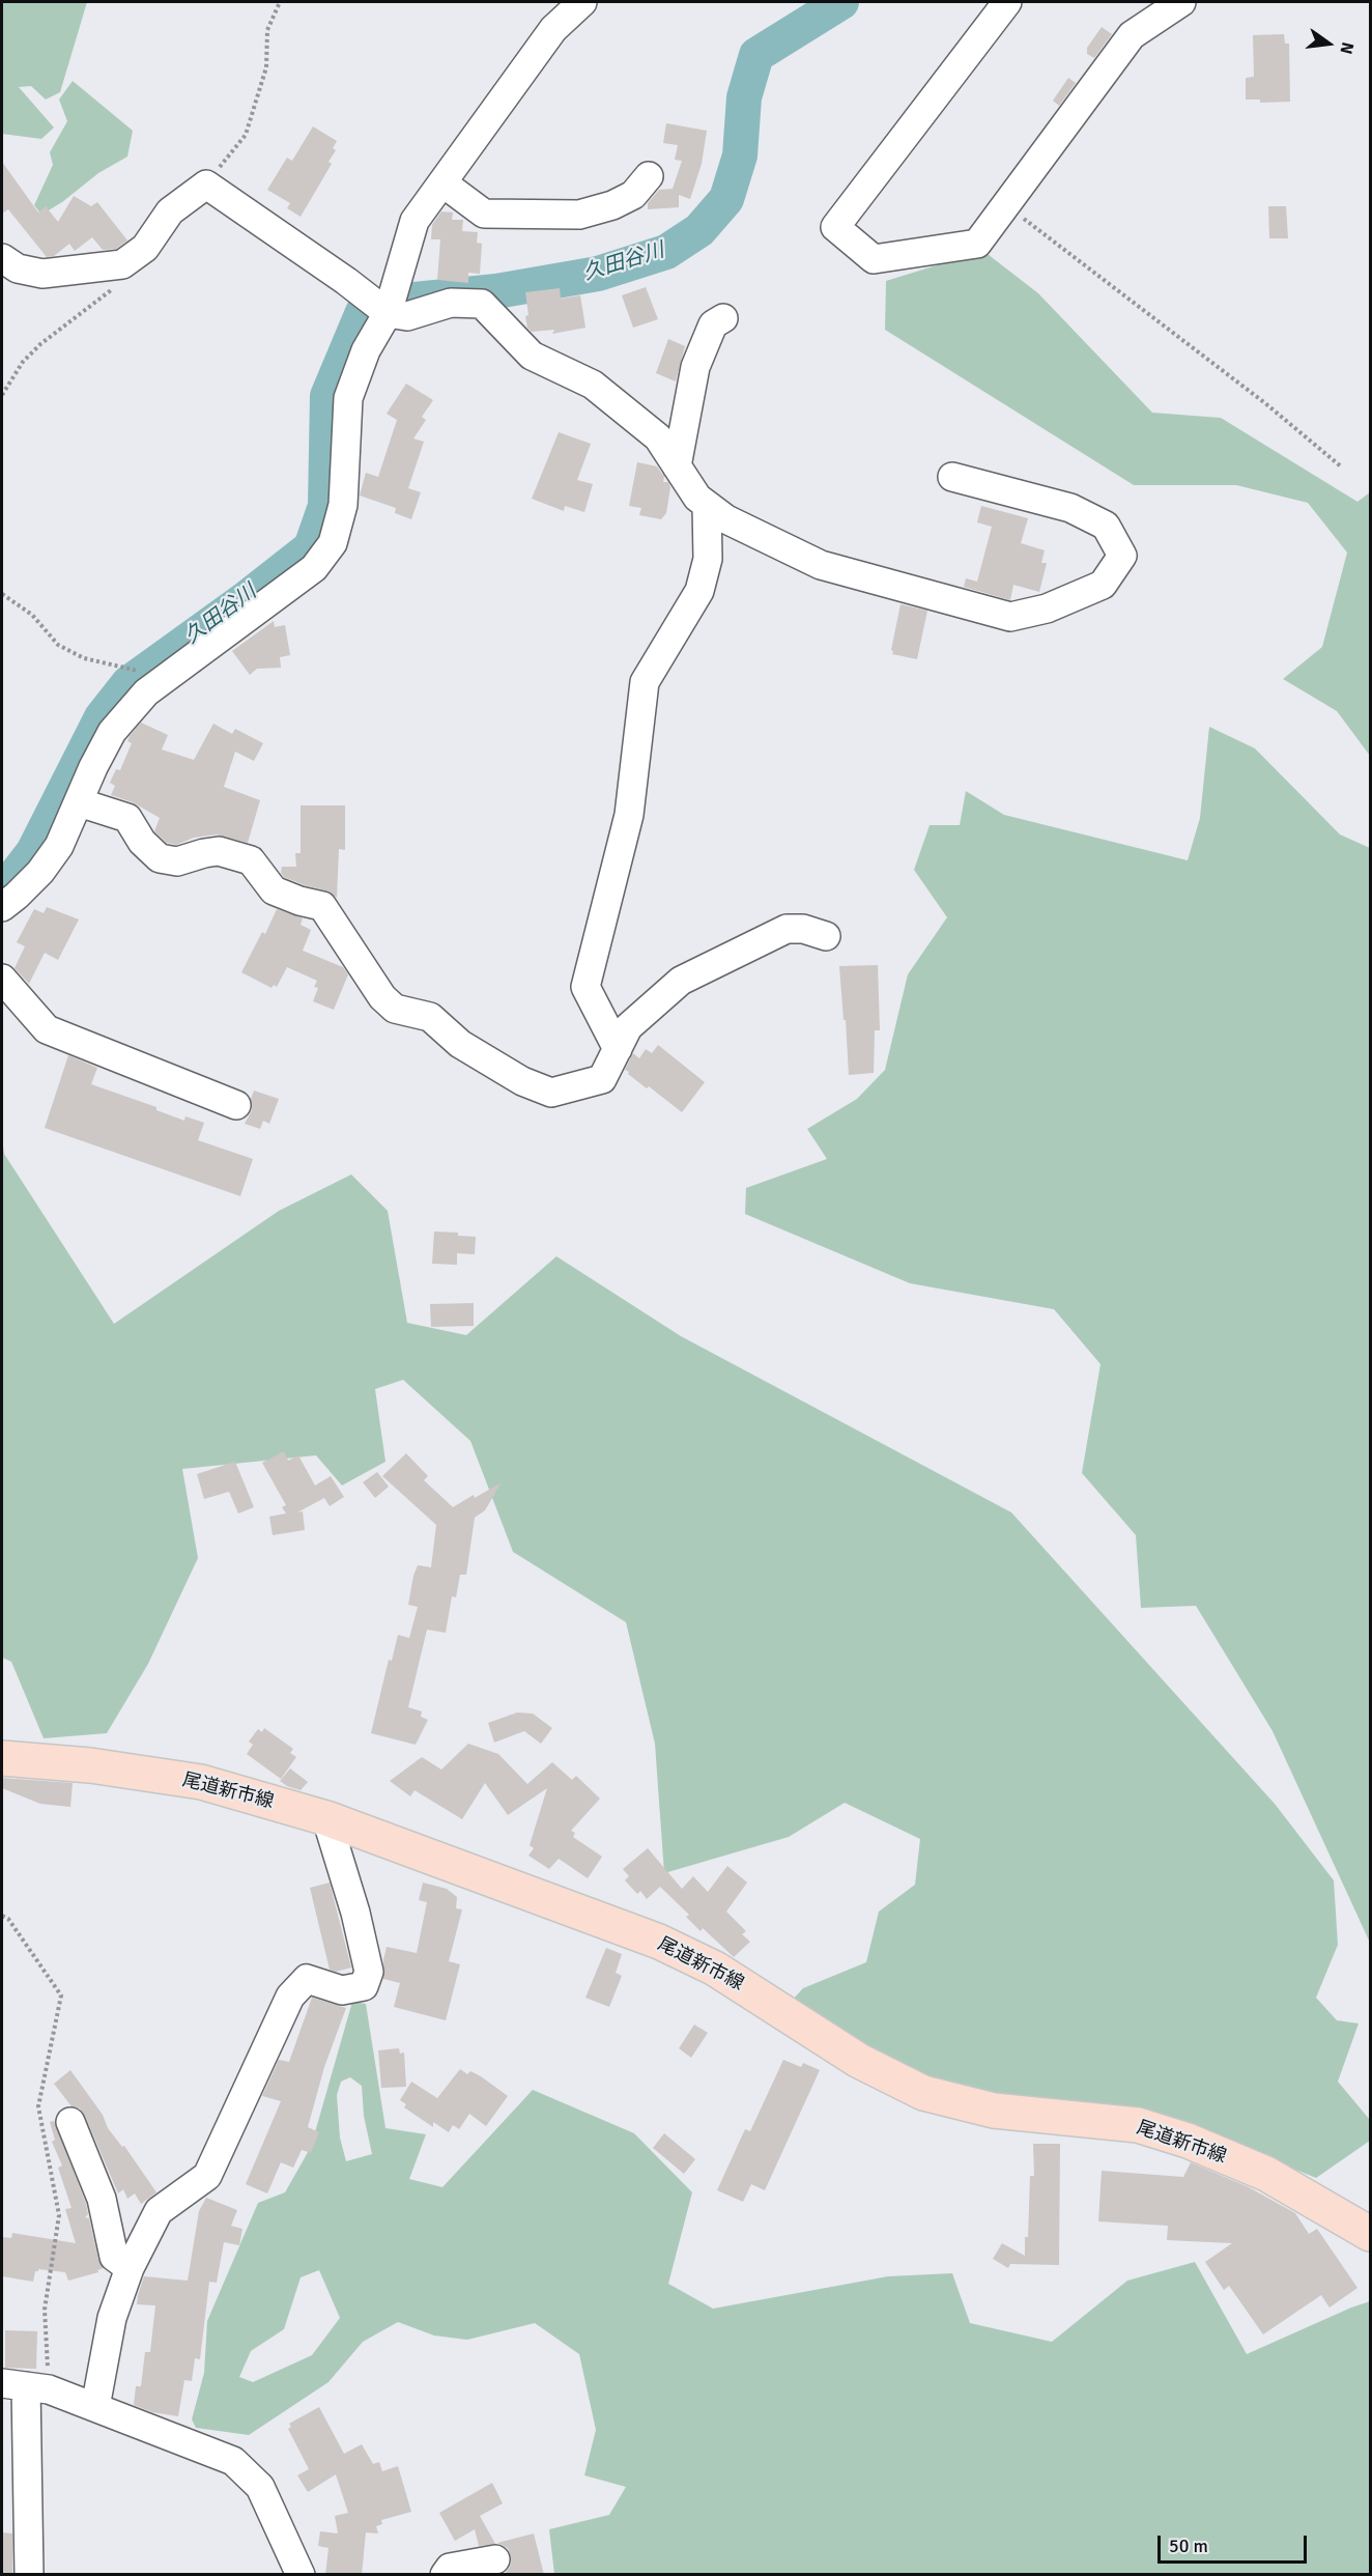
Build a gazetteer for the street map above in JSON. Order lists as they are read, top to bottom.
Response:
{
  "streets": {
    "main road": ["尾道新市線"]
  },
  "water": ["久田谷川"],
  "scale_bar": "50 m",
  "north": "right"
}
